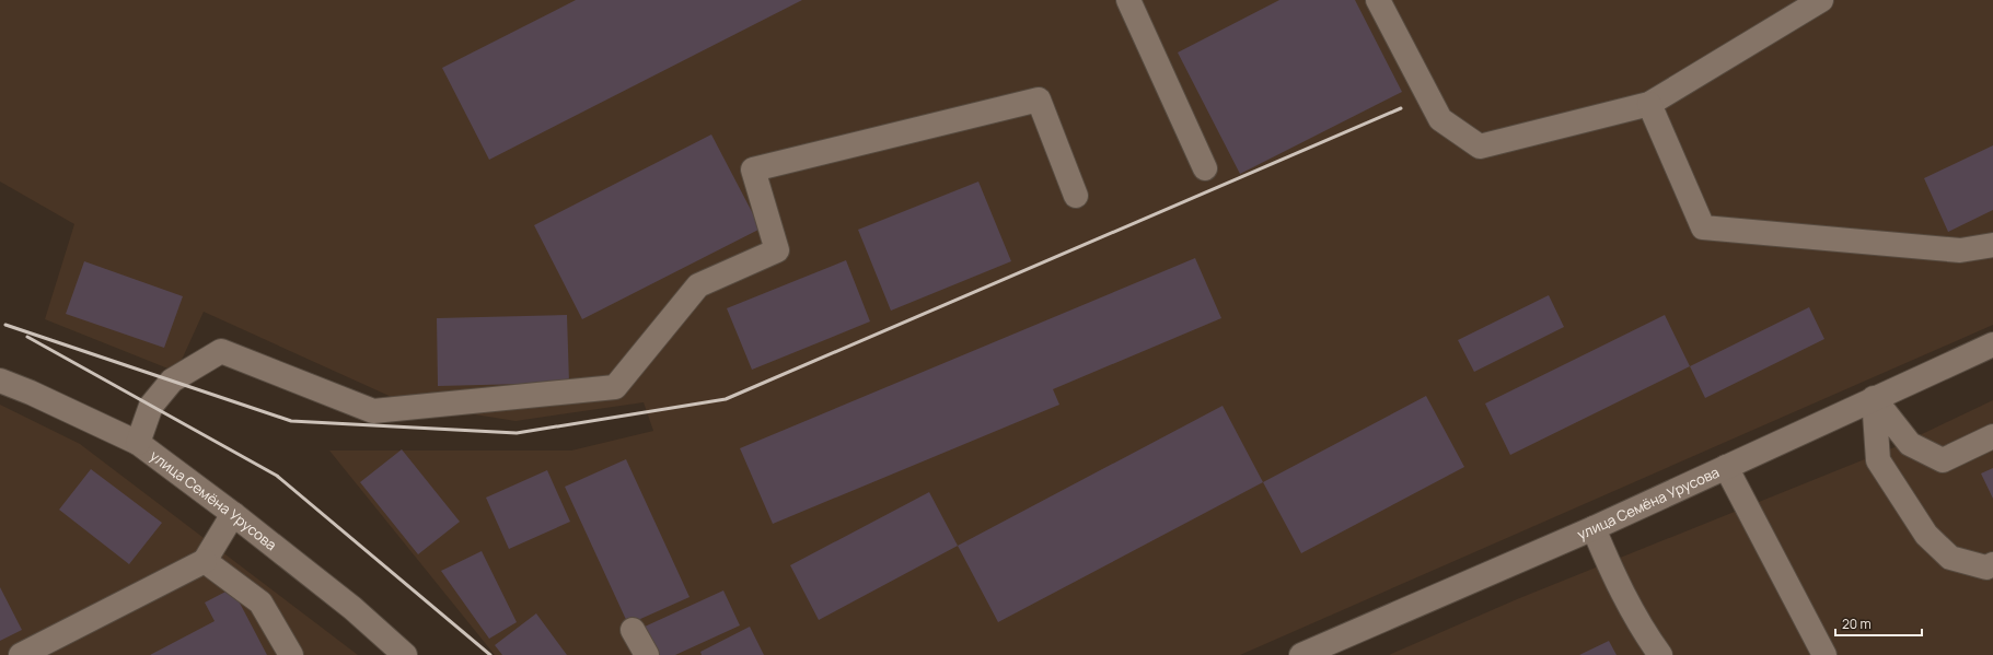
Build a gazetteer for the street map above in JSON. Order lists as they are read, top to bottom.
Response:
{
  "streets": {
    "street": ["улица Семёна Урусова"]
  },
  "scale_bar": "20 m"
}
